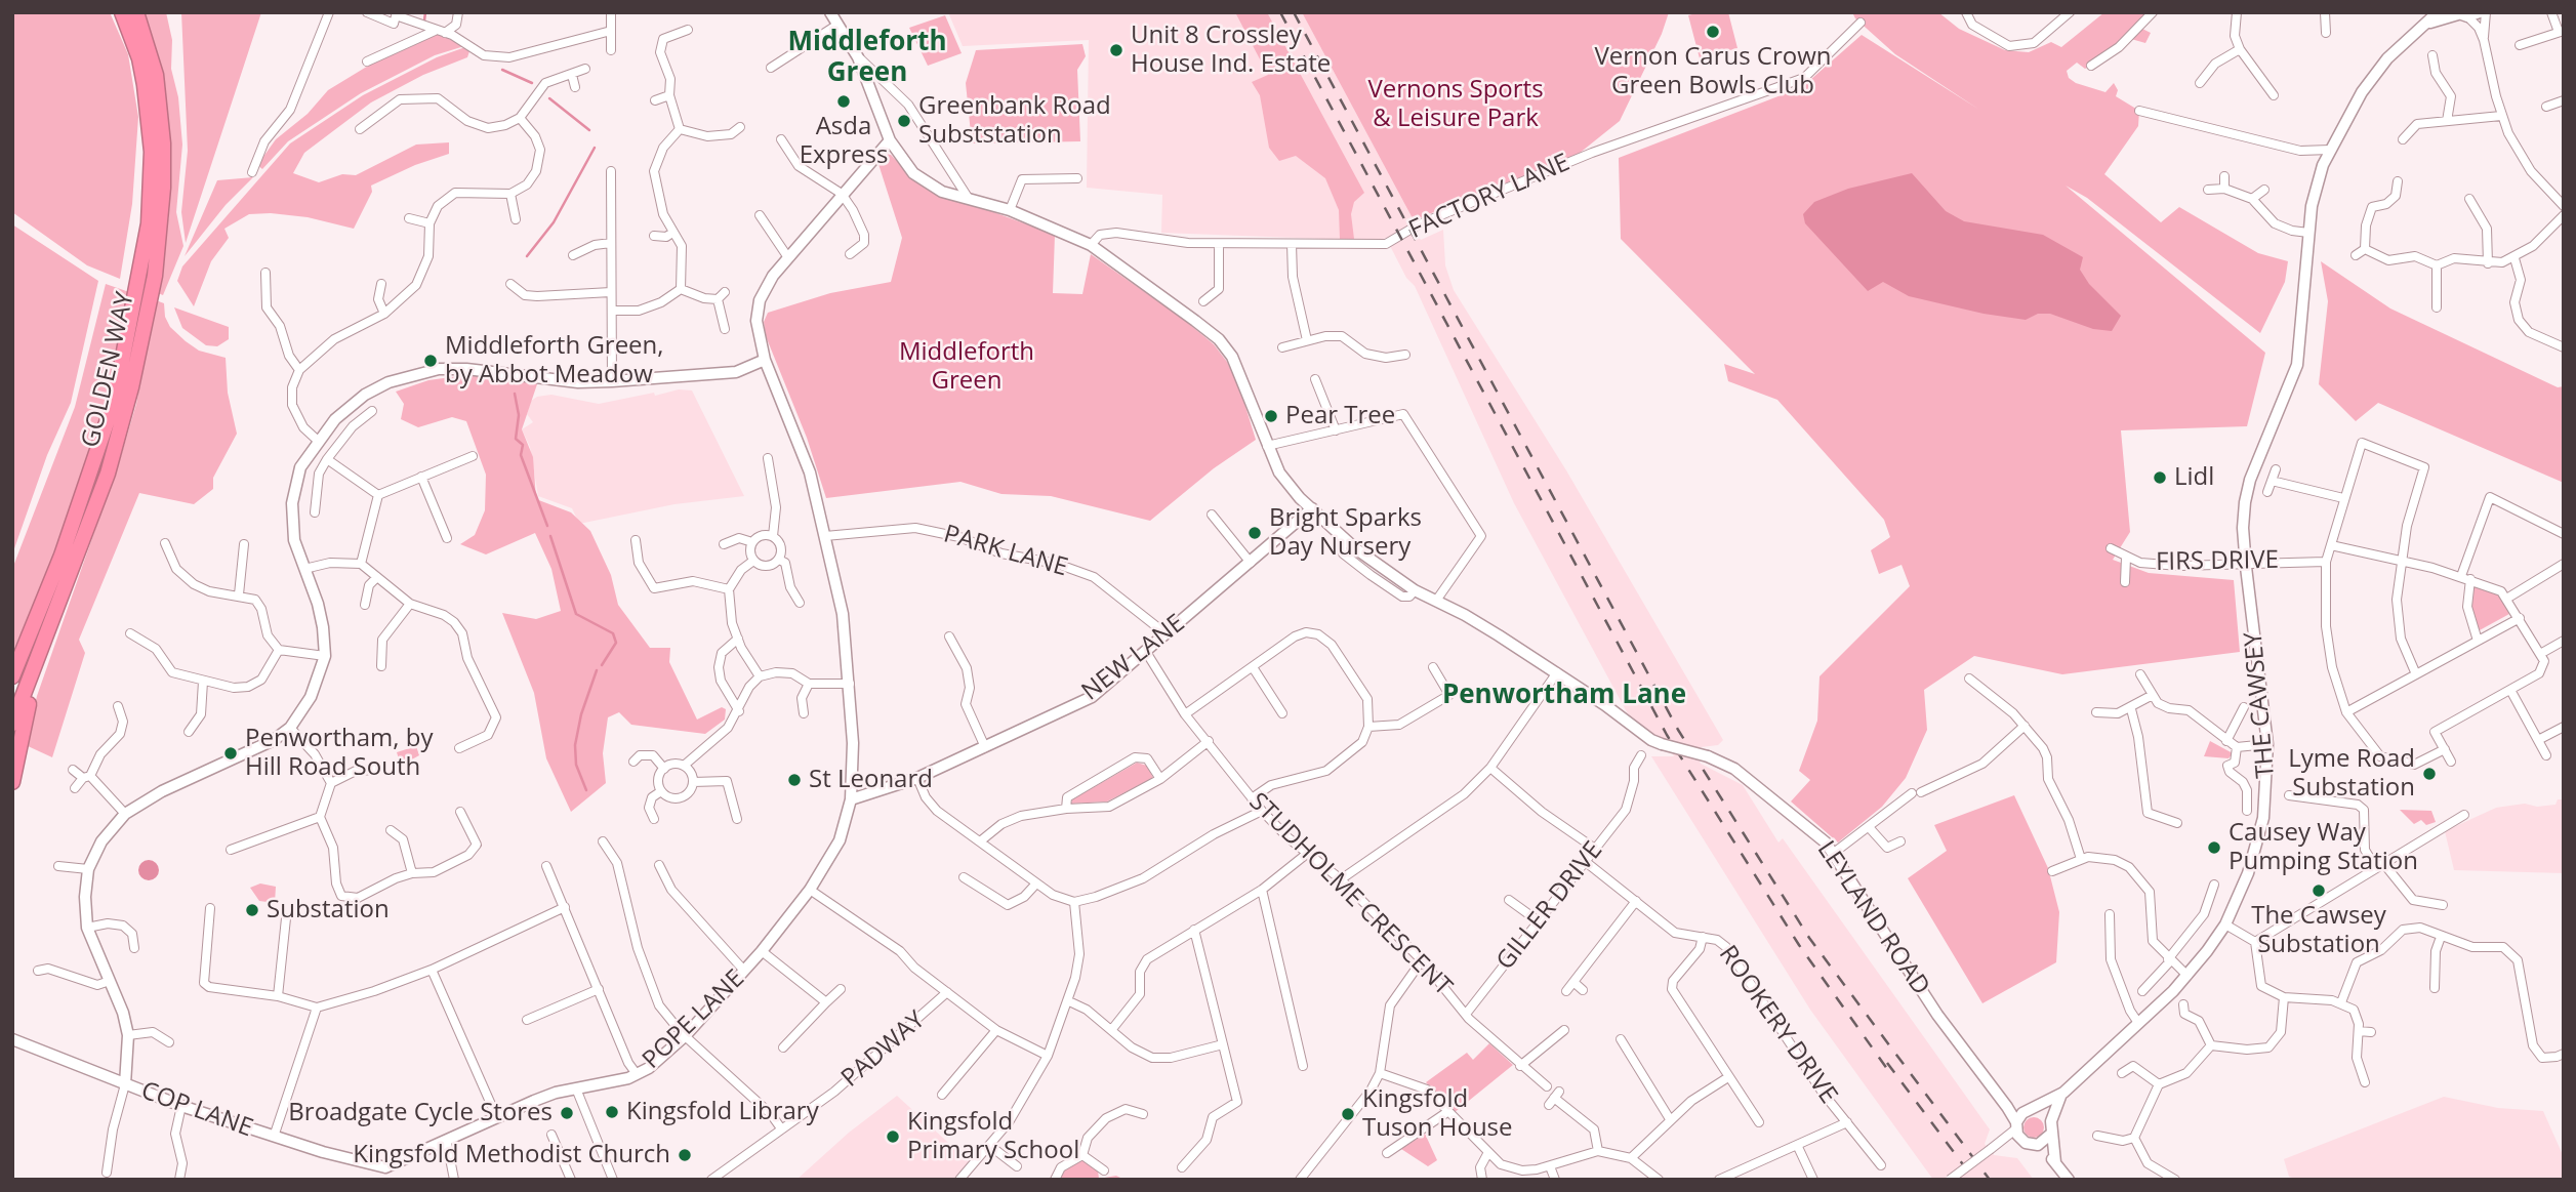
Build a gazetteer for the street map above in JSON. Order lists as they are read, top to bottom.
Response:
{
  "streets": {
    "highway": ["GOLDEN WAY"],
    "street": [
      "FACTORY LANE",
      "PARK LANE",
      "FIRS DRIVE",
      "NEW LANE",
      "THE CAWSEY",
      "STUDHOLME CRESCENT",
      "GILLER DRIVE",
      "LEYLAND ROAD",
      "POPE LANE",
      "ROOKERY DRIVE",
      "PADWAY",
      "COP LANE"
    ]
  },
  "crossings": [
    ["FACTORY LANE", "LEYLAND ROAD"],
    ["PARK LANE", "NEW LANE"],
    ["PARK LANE", "POPE LANE"],
    ["FIRS DRIVE", "THE CAWSEY"],
    ["NEW LANE", "STUDHOLME CRESCENT"],
    ["NEW LANE", "LEYLAND ROAD"],
    ["NEW LANE", "POPE LANE"],
    ["THE CAWSEY", "LEYLAND ROAD"],
    ["STUDHOLME CRESCENT", "GILLER DRIVE"],
    ["GILLER DRIVE", "ROOKERY DRIVE"],
    ["LEYLAND ROAD", "POPE LANE"],
    ["POPE LANE", "COP LANE"]
  ],
  "districts": ["Middleforth Green", "Penwortham Lane"],
  "parks": ["Vernons Sports & Leisure Park", "Middleforth Green"],
  "places": [
    "Vernon Carus Crown Green Bowls Club",
    "Unit 8 Crossley House Ind. Estate",
    "Asda Express",
    "Greenbank Road Subststation",
    "Middleforth Green, by Abbot Meadow",
    "Pear Tree",
    "Lidl",
    "Bright Sparks Day Nursery",
    "Penwortham, by Hill Road South",
    "Lyme Road Substation",
    "St Leonard",
    "Causey Way Pumping Station",
    "The Cawsey Substation",
    "Substation",
    "Kingsfold Library",
    "Broadgate Cycle Stores",
    "Kingsfold Tuson House",
    "Kingsfold Primary School",
    "Kingsfold Methodist Church"
  ]
}
